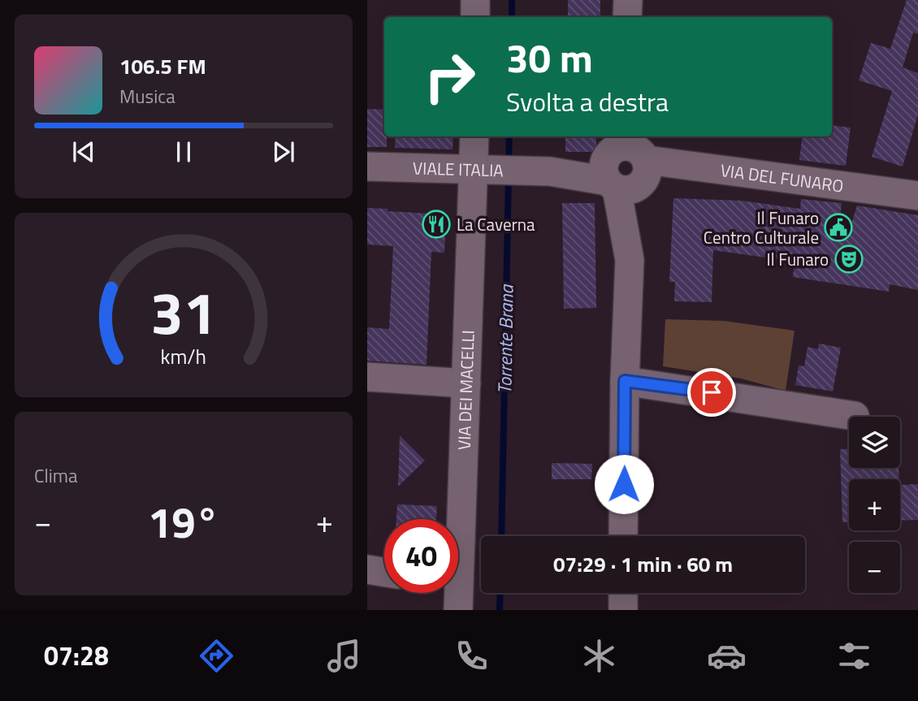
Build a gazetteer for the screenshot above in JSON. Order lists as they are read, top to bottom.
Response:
{
  "streets": {
    "street": ["VIALE ITALIA", "VIA DEL FUNARO", "VIA DEI MACELLI"]
  },
  "crossings": [
    ["VIALE ITALIA", "VIA DEL FUNARO"],
    ["VIALE ITALIA", "VIA DEI MACELLI"]
  ],
  "water": ["Torrente Brana"],
  "places": {
    "restaurant": ["La Caverna"],
    "public building": ["Il Funaro Centro Culturale"],
    "theatre": ["Il Funaro"]
  },
  "page": {
    "turn": ["30 m", "Svolta a destra"],
    "song": ["106.5 FM", "Musica"],
    "tile": "Clima",
    "map_buttons": ["+", "−"],
    "heat": ["−", "19°", "+"],
    "limit": "40",
    "trip": "07:29 · 1 min · 60 m",
    "tabs": "07:28",
    "gauge": ["31", "km/h"]
  }
}
